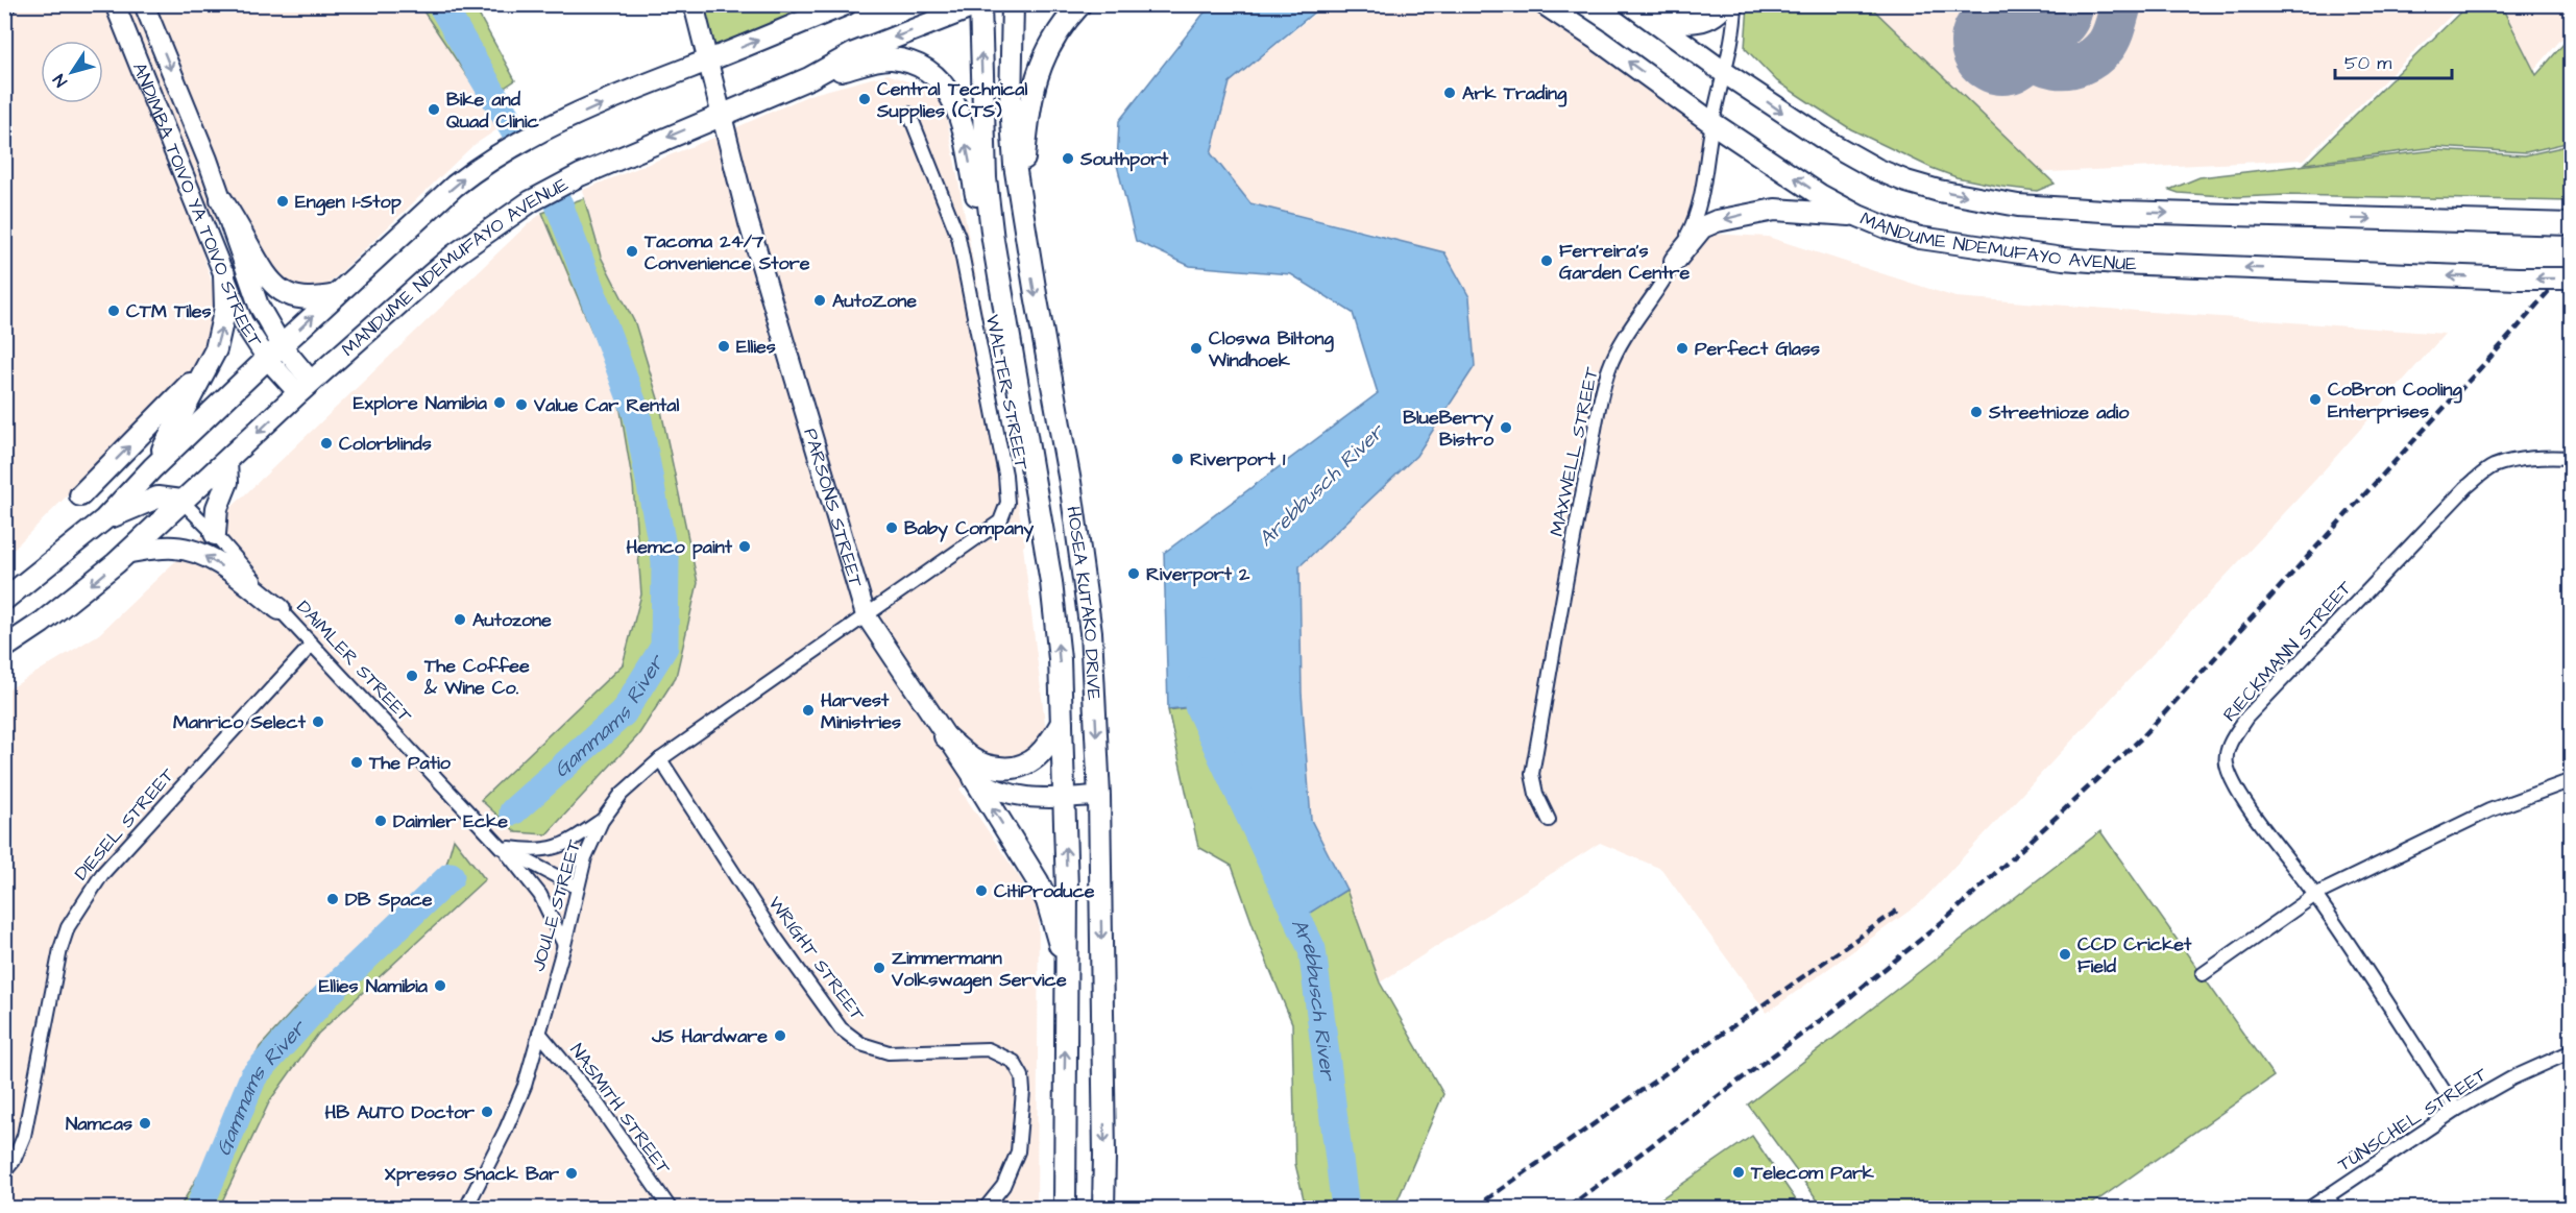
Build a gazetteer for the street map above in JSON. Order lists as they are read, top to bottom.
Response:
{
  "streets": {
    "main road": ["MANDUME NDEMUFAYO AVENUE", "HOSEA KUTAKO DRIVE"],
    "street": [
      "ANDIMBA TOIVO YA TOIVO STREET",
      "WALTER STREET",
      "MAXWELL STREET",
      "PARSONS STREET",
      "RIECKMANN STREET",
      "DAIMLER STREET",
      "DIESEL STREET",
      "JOULE STREET",
      "WRIGHT STREET",
      "NASMITH STREET",
      "TÜNSCHEL STREET"
    ]
  },
  "crossings": [
    ["ANDIMBA TOIVO YA TOIVO STREET", "MANDUME NDEMUFAYO AVENUE"],
    ["MANDUME NDEMUFAYO AVENUE", "MAXWELL STREET"],
    ["MANDUME NDEMUFAYO AVENUE", "PARSONS STREET"],
    ["MANDUME NDEMUFAYO AVENUE", "HOSEA KUTAKO DRIVE"],
    ["MANDUME NDEMUFAYO AVENUE", "DAIMLER STREET"],
    ["WALTER STREET", "PARSONS STREET"],
    ["WALTER STREET", "JOULE STREET"],
    ["PARSONS STREET", "HOSEA KUTAKO DRIVE"],
    ["PARSONS STREET", "JOULE STREET"],
    ["RIECKMANN STREET", "TÜNSCHEL STREET"],
    ["DAIMLER STREET", "DIESEL STREET"],
    ["DAIMLER STREET", "JOULE STREET"],
    ["JOULE STREET", "WRIGHT STREET"],
    ["JOULE STREET", "NASMITH STREET"]
  ],
  "water": ["Arebbusch River", "Gammams River"],
  "places": [
    "Ark Trading",
    "Central Technical Supplies (CTS)",
    "Bike and Quad Clinic",
    "Southport",
    "Engen 1-Stop",
    "Tacoma 24/7 Convenience Store",
    "Ferreira's Garden Centre",
    "AutoZone",
    "CTM Tiles",
    "Ellies",
    "Closwa Biltong Windhoek",
    "Perfect Glass",
    "CoBron Cooling Enterprises",
    "Explore Namibia",
    "Value Car Rental",
    "Streetnioze adio",
    "BlueBerry Bistro",
    "Colorblinds",
    "Riverport 1",
    "Baby Company",
    "Hemco paint",
    "Riverport 2",
    "Autozone",
    "The Coffee & Wine Co.",
    "Harvest Ministries",
    "Manrico Select",
    "The Patio",
    "Daimler Ecke",
    "CitiProduce",
    "DB Space",
    "CCD Cricket Field",
    "Zimmermann Volkswagen Service",
    "Ellies Namibia",
    "JS Hardware",
    "HB AUTO Doctor",
    "Namcas",
    "Telecom Park",
    "Xpresso Snack Bar"
  ],
  "scale_bar": "50 m",
  "north": "bottom left"
}
